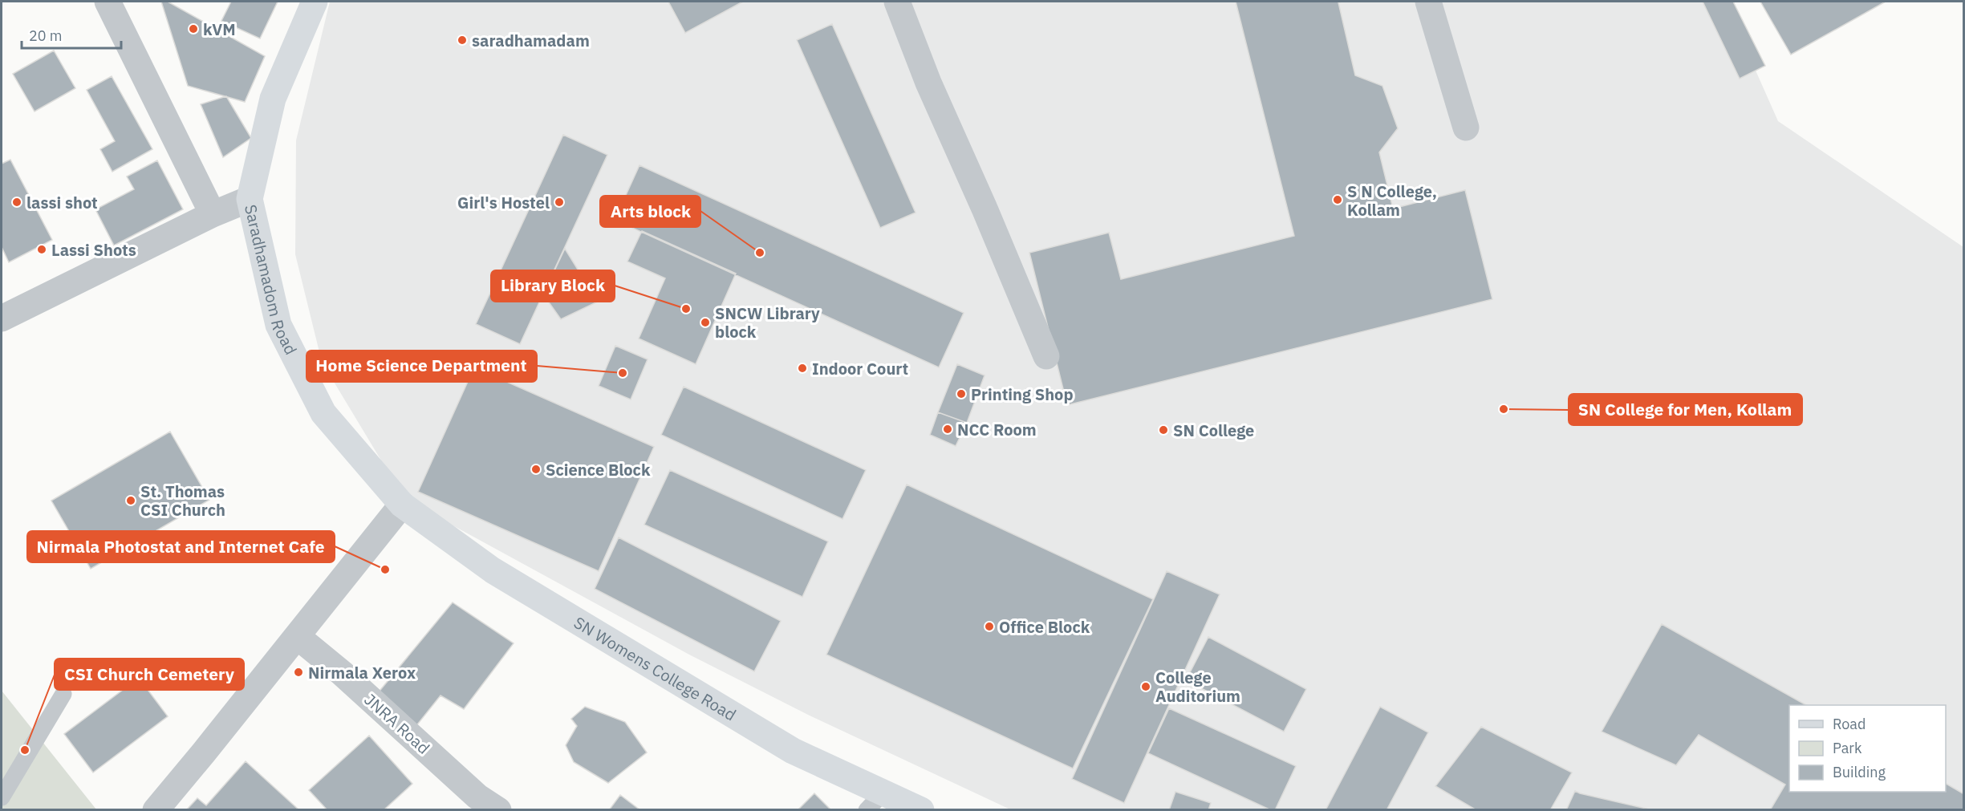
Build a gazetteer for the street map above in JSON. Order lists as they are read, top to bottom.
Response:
{
  "streets": {
    "street": ["Saradhamadom Road", "SN Womens College Road", "JNRA Road"]
  },
  "crossings": [
    ["Saradhamadom Road", "SN Womens College Road"]
  ],
  "places": [
    "kVM",
    "saradhamadam",
    "S N College, Kollam",
    "lassi shot",
    "Girl's Hostel",
    "Lassi Shots",
    "Arts block",
    "Library Block",
    "SNCW Library block",
    "Indoor Court",
    "Home Science Department",
    "Printing Shop",
    "SN College for Men, Kollam",
    "NCC Room",
    "SN College",
    "Science Block",
    "St. Thomas CSI Church",
    "Nirmala Photostat and Internet Cafe",
    "Office Block",
    "Nirmala Xerox",
    "College Auditorium",
    "CSI Church Cemetery"
  ],
  "legend": ["Road", "Park", "Building"],
  "scale_bar": "20 m"
}
